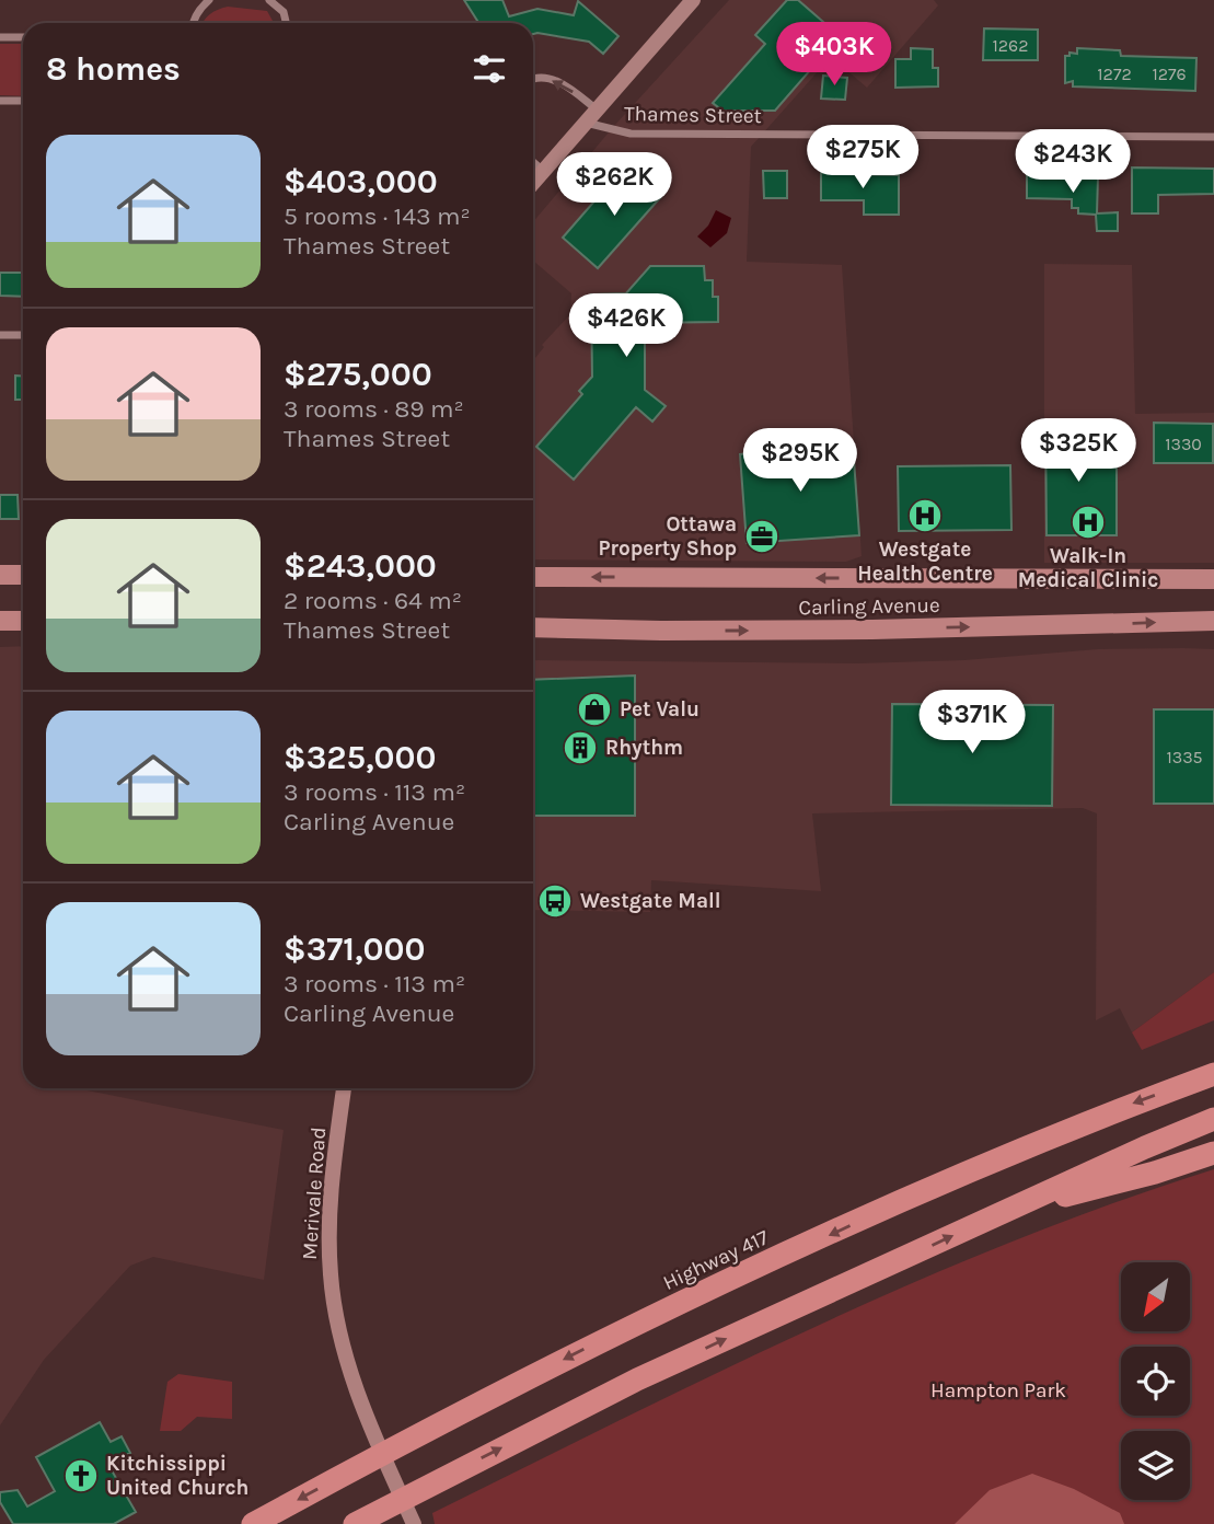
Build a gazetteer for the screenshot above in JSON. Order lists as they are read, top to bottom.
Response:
{
  "streets": {
    "highway": ["Highway 417"],
    "main road": ["Carling Avenue", "Merivale Road"],
    "street": ["Thames Street"]
  },
  "parks": ["Hampton Park"],
  "places": {
    "hospital": ["Westgate Health Centre", "Walk-In Medical Clinic"],
    "office": ["Ottawa Property Shop"],
    "shop": ["Pet Valu"],
    "building": ["Rhythm"],
    "bus stop": ["Westgate Mall"],
    "church": ["Kitchissippi United Church"]
  },
  "house_numbers": [
    "1262",
    "1272",
    "1276",
    "1330",
    "1335"
  ],
  "north": "bottom left",
  "page": {
    "price": [
      "$403K",
      "$275K",
      "$243K",
      "$262K",
      "$426K",
      "$325K",
      "$295K",
      "$371K"
    ],
    "heading": "8 homes",
    "list": [
      {
        "name": "$403,000",
        "note": "5 rooms · 143 m² · Thames Street"
      },
      {
        "name": "$275,000",
        "note": "3 rooms · 89 m² · Thames Street"
      },
      {
        "name": "$243,000",
        "note": "2 rooms · 64 m² · Thames Street"
      },
      {
        "name": "$325,000",
        "note": "3 rooms · 113 m² · Carling Avenue"
      },
      {
        "name": "$371,000",
        "note": "3 rooms · 113 m² · Carling Avenue"
      }
    ]
  }
}
